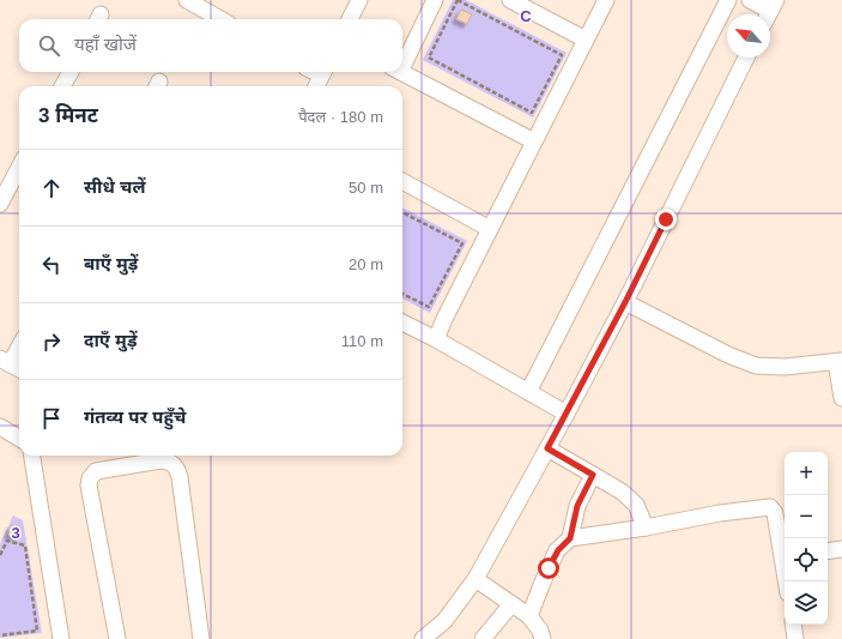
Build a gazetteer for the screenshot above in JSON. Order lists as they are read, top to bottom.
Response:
{
  "north": "top left",
  "page": {
    "search": "यहाँ खोजें",
    "heading": ["3 मिनट", "पैदल · 180 m"],
    "list": [
      ["सीधे चलें", "50 m"],
      ["बाएँ मुड़ें", "20 m"],
      ["दाएँ मुड़ें", "110 m"],
      "गंतव्य पर पहुँचे"
    ],
    "map_buttons": ["+", "−"]
  },
  "grid": {
    "columns": ["C"],
    "rows": ["3"]
  }
}
